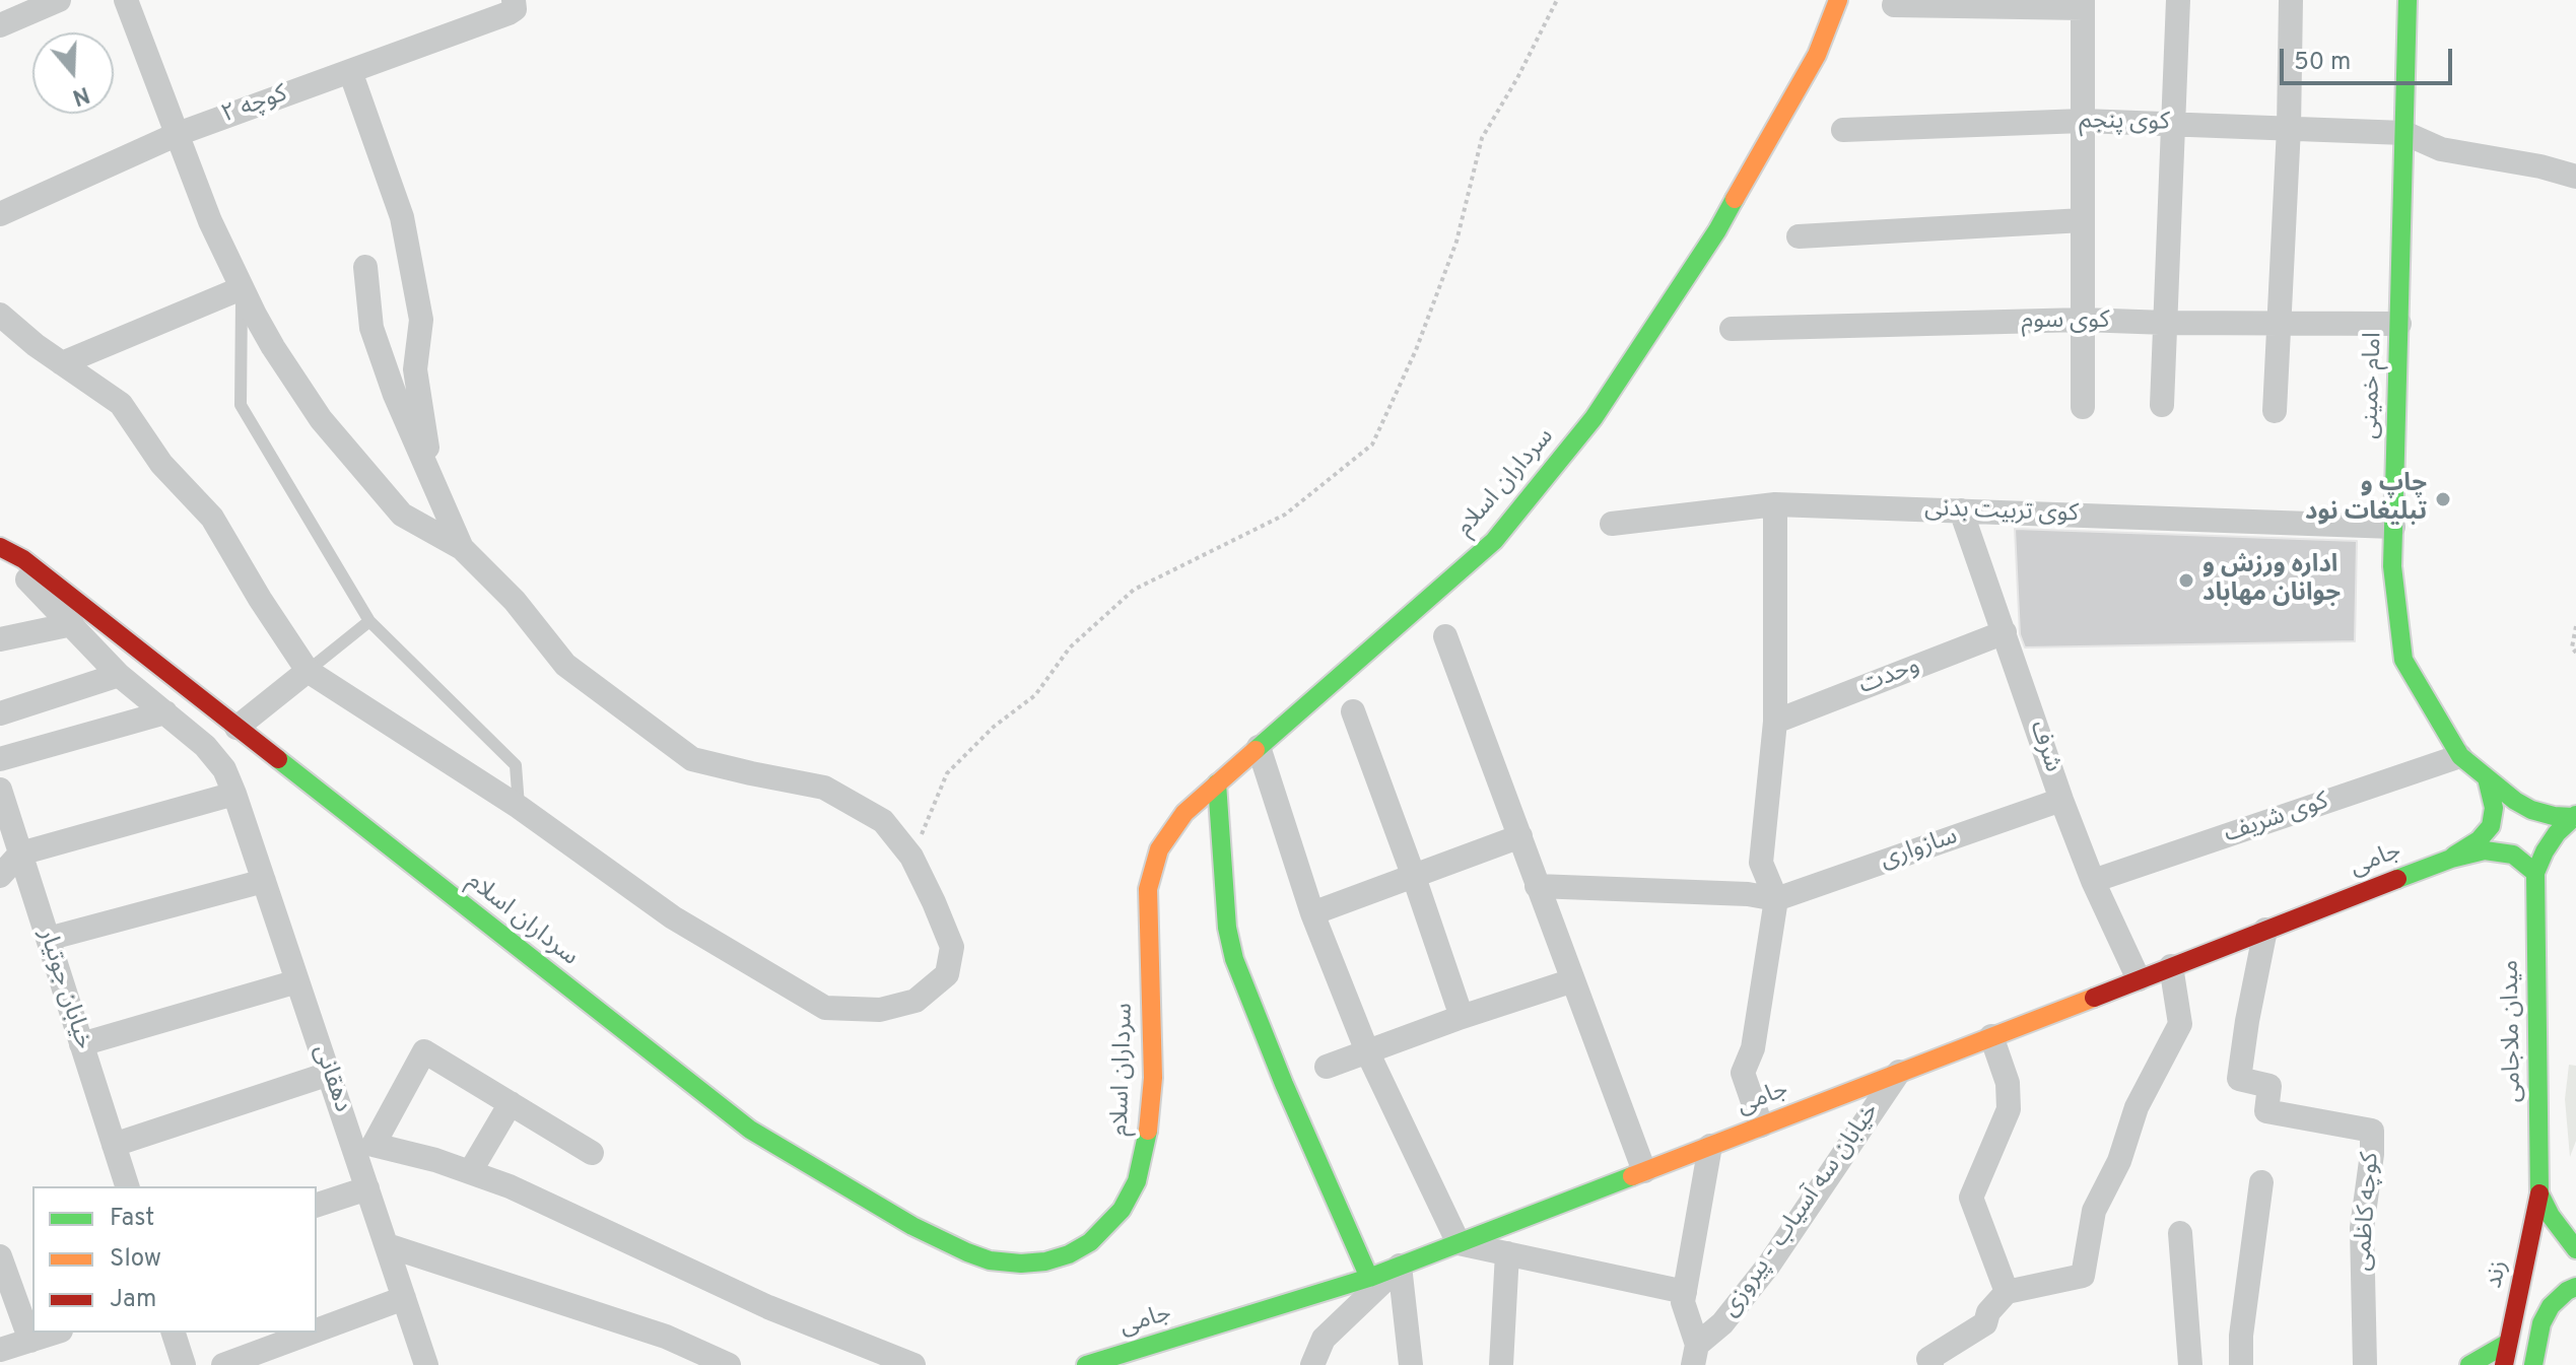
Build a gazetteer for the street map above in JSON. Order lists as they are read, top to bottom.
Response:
{
  "streets": {
    "street": [
      "کوچه ۲",
      "کوی پنجم",
      "کوی سوم",
      "امام خمینی",
      "سرداران اسلام",
      "کوی تربیت بدنی",
      "وحدت",
      "شرف",
      "کوی شریف",
      "سازواری",
      "جامی",
      "خیابان جوتیار",
      "میدان ملاجامی",
      "دهقانی",
      "خیابان سه آسیاب - پیروزی",
      "کوچه کاظمی",
      "زند"
    ]
  },
  "crossings": [
    ["کوی پنجم", "امام خمینی"],
    ["کوی سوم", "امام خمینی"],
    ["امام خمینی", "کوی تربیت بدنی"],
    ["امام خمینی", "کوی شریف"],
    ["امام خمینی", "میدان ملاجامی"],
    ["سرداران اسلام", "دهقانی"],
    ["کوی تربیت بدنی", "شرف"],
    ["وحدت", "شرف"],
    ["شرف", "کوی شریف"],
    ["شرف", "سازواری"],
    ["شرف", "جامی"],
    ["جامی", "خیابان سه آسیاب - پیروزی"],
    ["جامی", "کوچه کاظمی"],
    ["میدان ملاجامی", "زند"]
  ],
  "places": ["چاپ و تبلیغات نود", "اداره ورزش و جوانان مهاباد"],
  "legend": ["Fast", "Slow", "Jam"],
  "scale_bar": "50 m",
  "north": "bottom"
}
